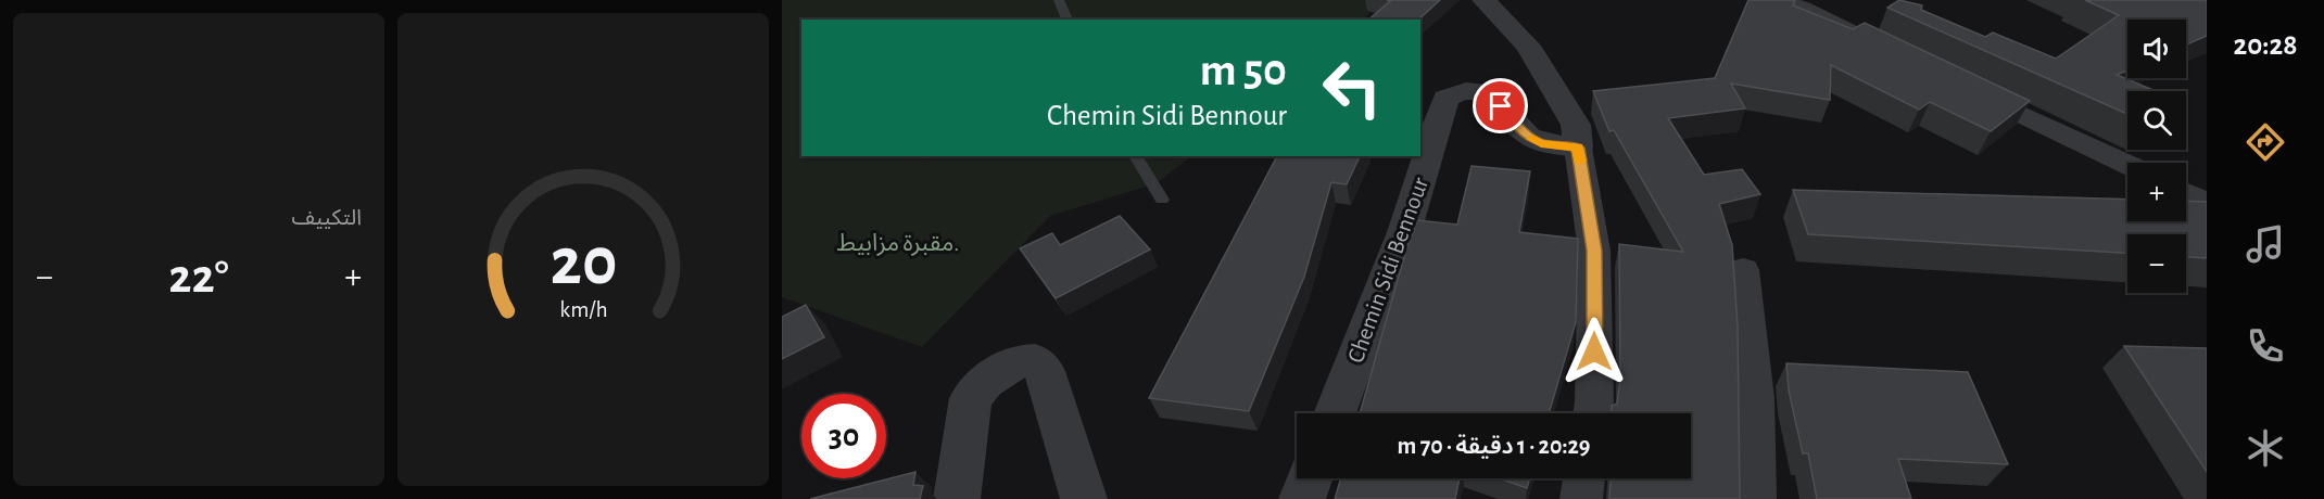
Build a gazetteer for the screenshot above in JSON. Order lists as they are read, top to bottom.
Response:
{
  "streets": {
    "street": ["Chemin Sidi Bennour"]
  },
  "parks": ["مقبرة مزابيط."],
  "page": {
    "tabs": "20:28",
    "tile": "التكييف",
    "map_buttons": ["+", "−"],
    "turn": ["50 m", "Chemin Sidi Bennour"],
    "heat": ["−", "22°", "+"],
    "limit": "30",
    "trip": "20:29 · 1 دقيقة · 70 m",
    "gauge": ["20", "km/h"]
  }
}
